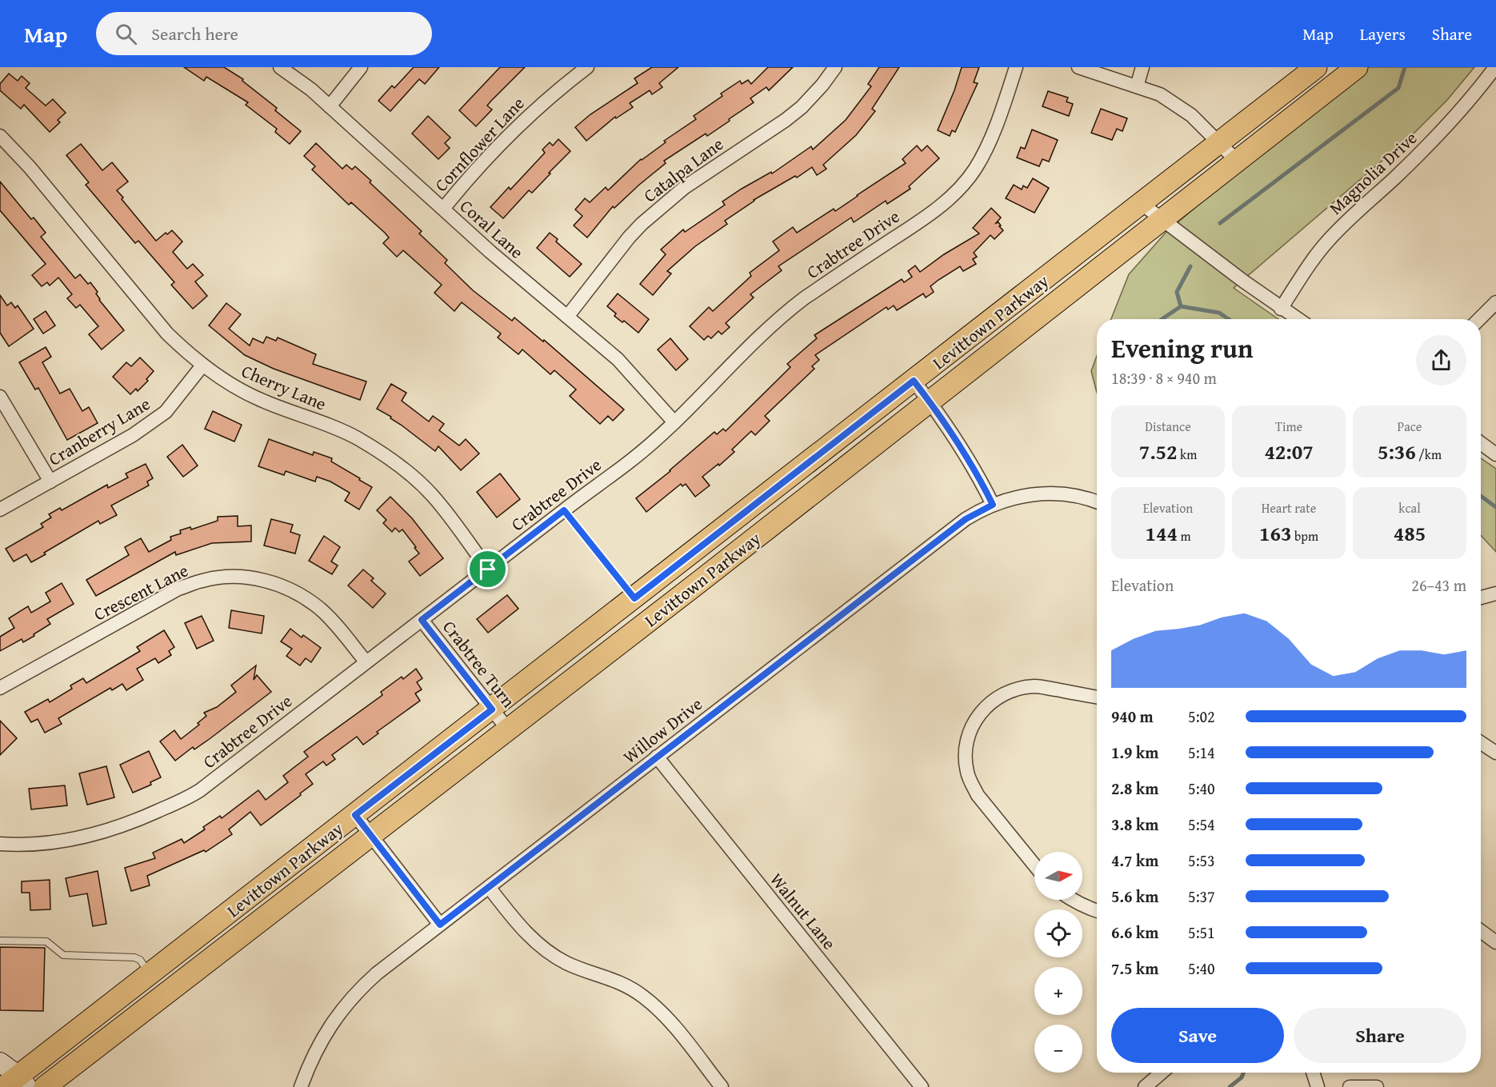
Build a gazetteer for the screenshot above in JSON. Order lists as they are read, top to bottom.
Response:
{
  "streets": {
    "main road": ["Levittown Parkway"],
    "street": [
      "Cornflower Lane",
      "Catalpa Lane",
      "Magnolia Drive",
      "Coral Lane",
      "Crabtree Drive",
      "Cherry Lane",
      "Cranberry Lane",
      "Crescent Lane",
      "Crabtree Turn",
      "Willow Drive",
      "Walnut Lane"
    ]
  },
  "crossings": [
    ["Cornflower Lane", "Coral Lane"],
    ["Catalpa Lane", "Coral Lane"],
    ["Coral Lane", "Crabtree Drive"],
    ["Crabtree Drive", "Cherry Lane"],
    ["Crabtree Drive", "Crescent Lane"],
    ["Crabtree Drive", "Crabtree Turn"],
    ["Levittown Parkway", "Crabtree Turn"],
    ["Cherry Lane", "Cranberry Lane"],
    ["Willow Drive", "Walnut Lane"]
  ],
  "north": "right",
  "page": {
    "header": "Map",
    "search": "Search here",
    "nav": ["Map", "Layers", "Share"],
    "heading": ["Evening run", "18:39 · 8 × 940 m"],
    "stats": [
      ["Distance", "7.52 km"],
      ["Time", "42:07"],
      ["Pace", "5:36 /km"],
      ["Elevation", "144 m"],
      ["Heart rate", "163 bpm"],
      ["kcal", "485"]
    ],
    "chart": ["Elevation", "26–43 m"],
    "list": [
      {
        "name": "940 m",
        "note": "5:02"
      },
      {
        "name": "1.9 km",
        "note": "5:14"
      },
      {
        "name": "2.8 km",
        "note": "5:40"
      },
      {
        "name": "3.8 km",
        "note": "5:54"
      },
      {
        "name": "4.7 km",
        "note": "5:53"
      },
      {
        "name": "5.6 km",
        "note": "5:37"
      },
      {
        "name": "6.6 km",
        "note": "5:51"
      },
      {
        "name": "7.5 km",
        "note": "5:40"
      }
    ],
    "map_buttons": ["+", "−"],
    "buttons": ["Save", "Share"]
  }
}
